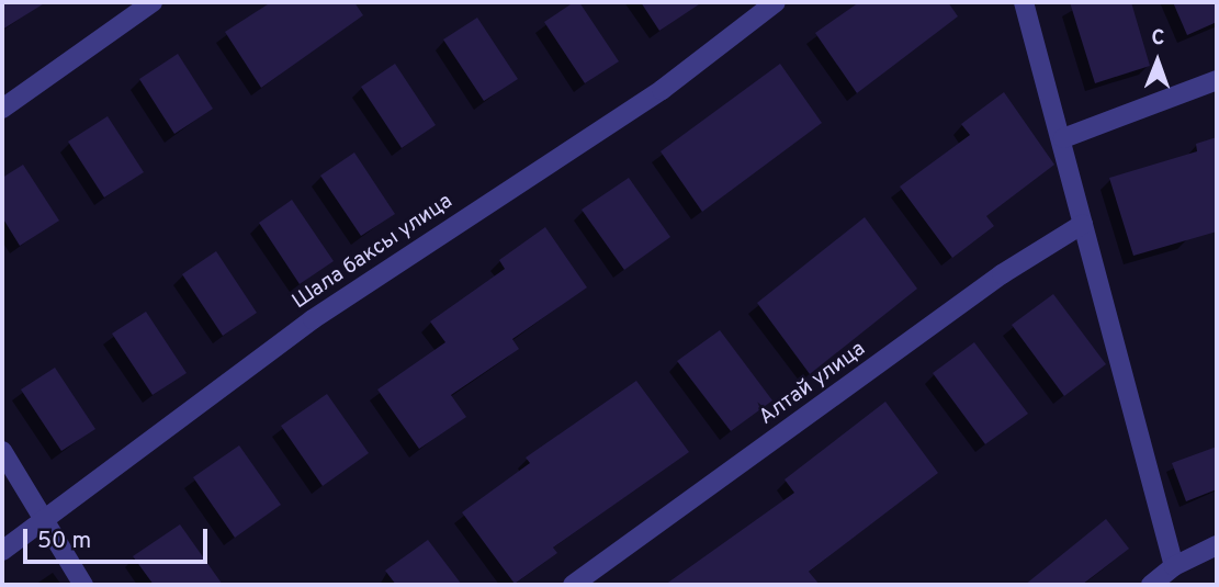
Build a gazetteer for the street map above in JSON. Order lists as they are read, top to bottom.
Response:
{
  "streets": {
    "street": ["Шала баксы улица", "Алтай улица"]
  },
  "scale_bar": "50 m",
  "north": "top"
}
